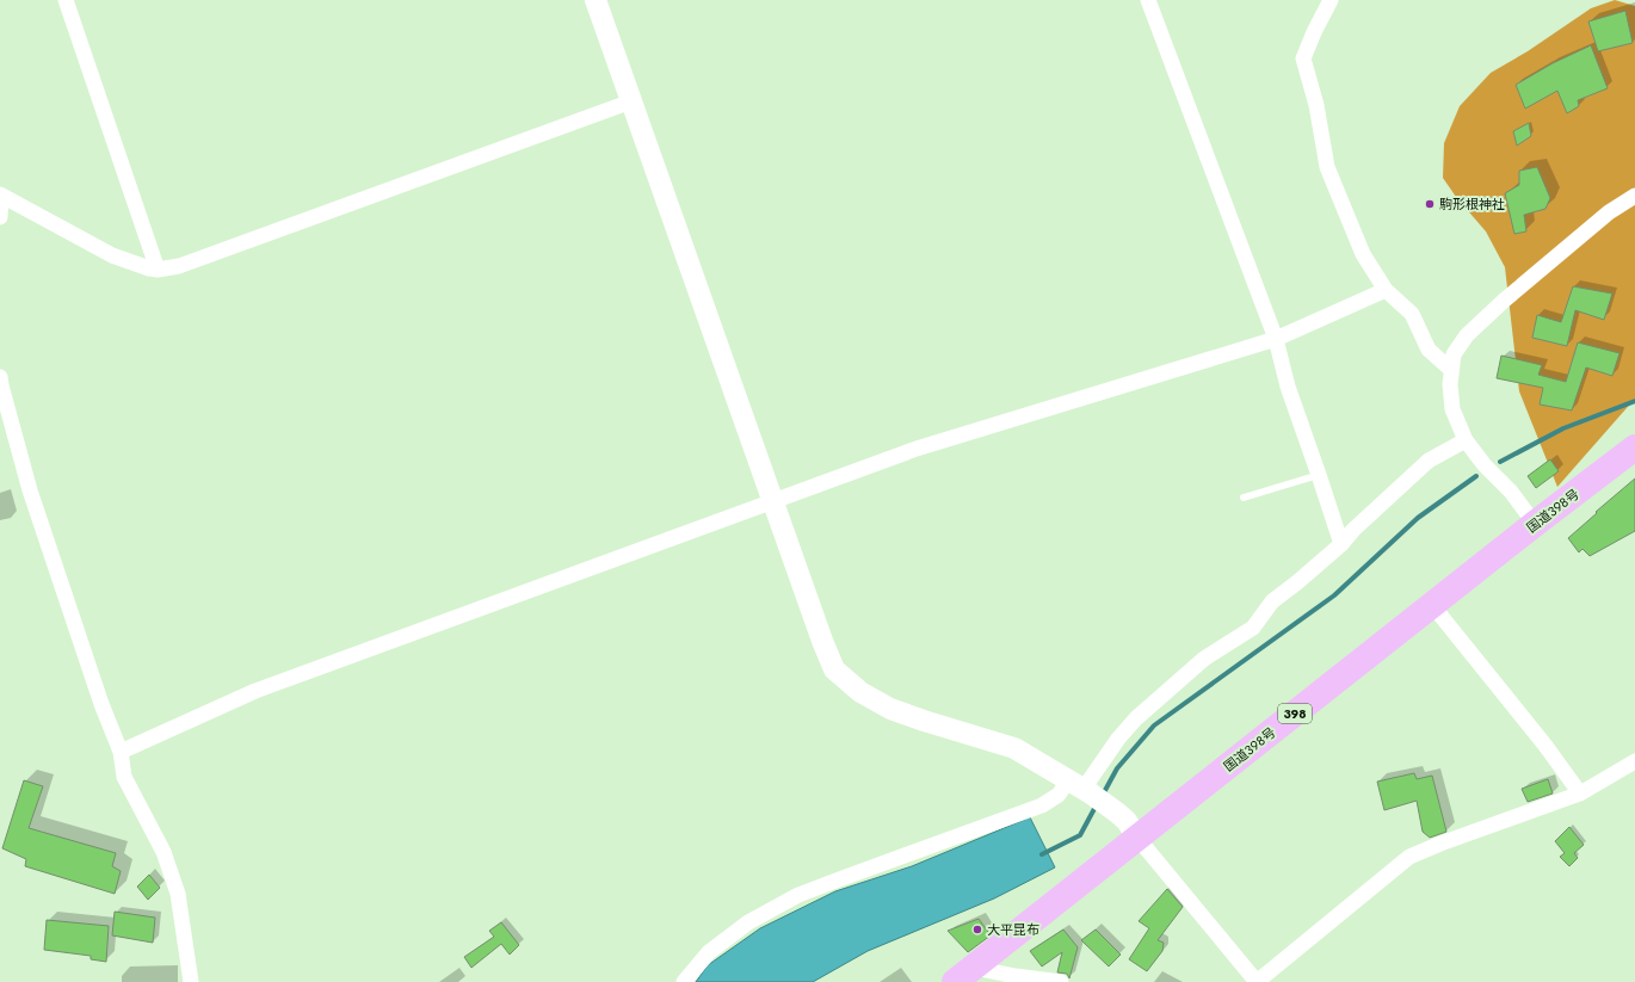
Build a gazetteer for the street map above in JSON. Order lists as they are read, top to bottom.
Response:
{
  "streets": {
    "highway": ["国道398号", "398"]
  },
  "places": ["駒形根神社", "大平昆布"]
}
